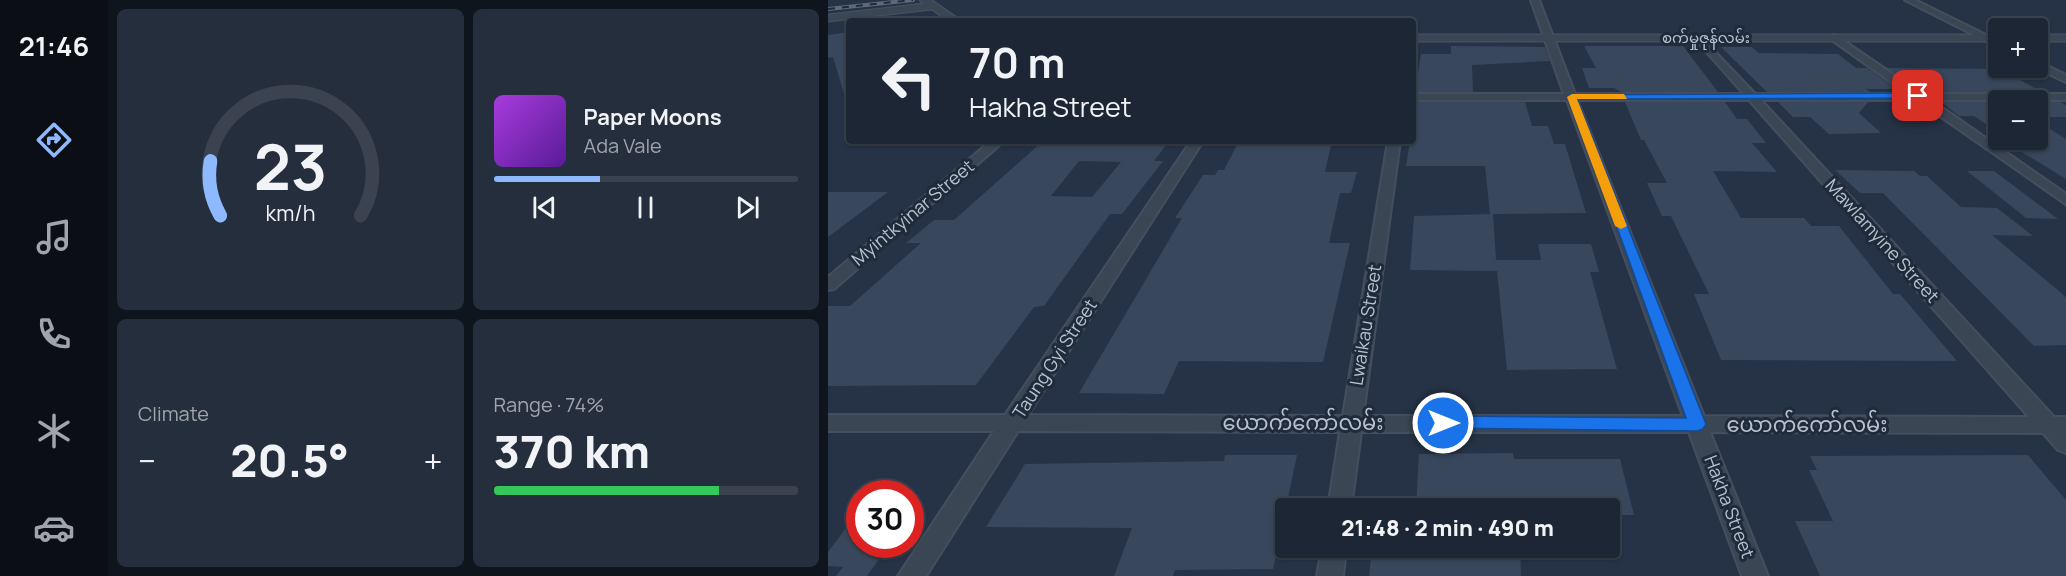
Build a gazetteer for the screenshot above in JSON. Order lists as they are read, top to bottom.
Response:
{
  "streets": {
    "street": [
      "စက်မှုဇုန်လမ်း",
      "Myintkyinar Street",
      "Mawlamyine Street",
      "Lwaikau Street",
      "Taung Gyi Street",
      "ယောက်ကော်လမ်း",
      "Hakha Street"
    ]
  },
  "crossings": [
    ["စက်မှုဇုန်လမ်း", "Mawlamyine Street"],
    ["စက်မှုဇုန်လမ်း", "Hakha Street"],
    ["Mawlamyine Street", "ယောက်ကော်လမ်း"],
    ["Lwaikau Street", "ယောက်ကော်လမ်း"],
    ["Taung Gyi Street", "ယောက်ကော်လမ်း"],
    ["ယောက်ကော်လမ်း", "Hakha Street"]
  ],
  "page": {
    "tabs": "21:46",
    "map_buttons": ["+", "−"],
    "turn": ["70 m", "Hakha Street"],
    "song": ["Paper Moons", "Ada Vale"],
    "tile": [
      "Climate",
      ["Range · 74%", "370 km"]
    ],
    "heat": ["−", "20.5°", "+"],
    "limit": "30",
    "trip": "21:48 · 2 min · 490 m",
    "gauge": ["23", "km/h"]
  }
}
